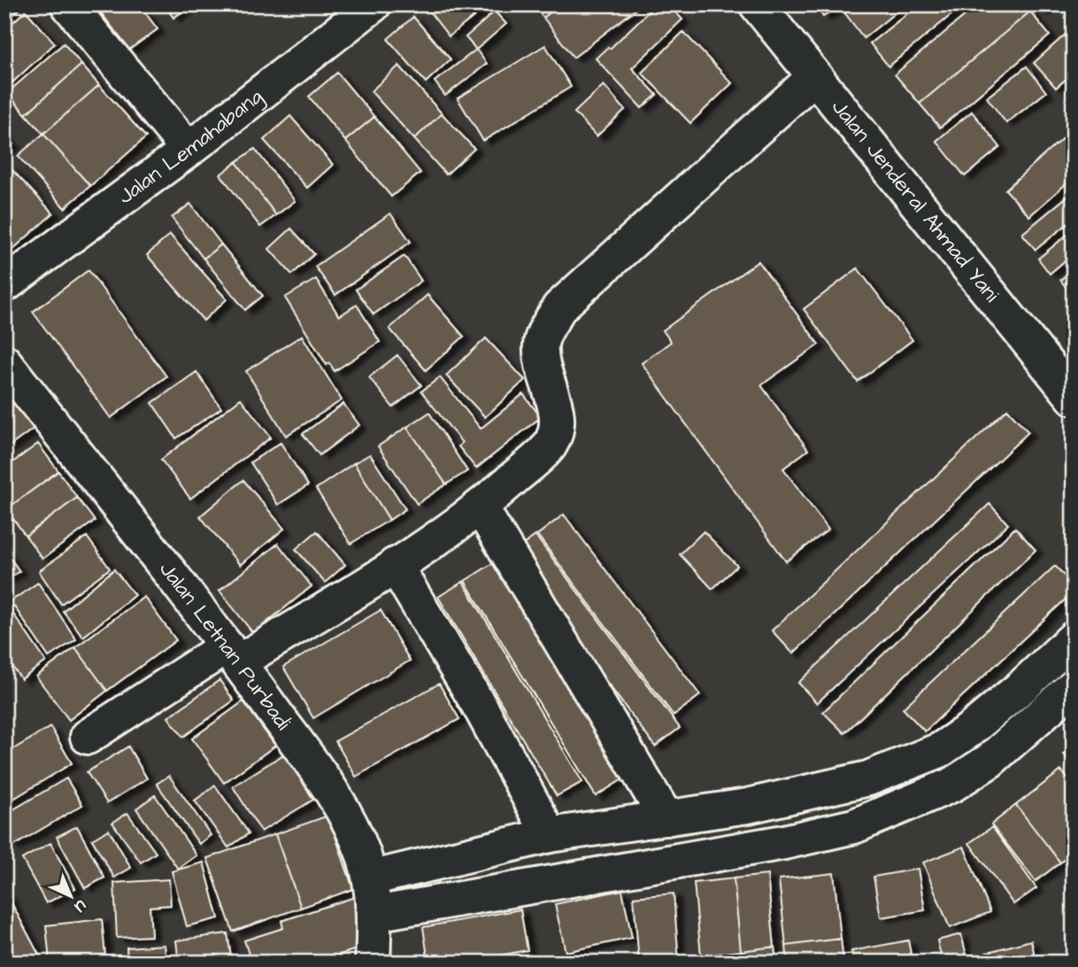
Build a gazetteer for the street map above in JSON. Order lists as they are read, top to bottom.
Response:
{
  "streets": {
    "street": ["Jalan Lemahabang", "Jalan Jenderal Ahmad Yani", "Jalan Letnan Purbadi"]
  },
  "north": "bottom right"
}
